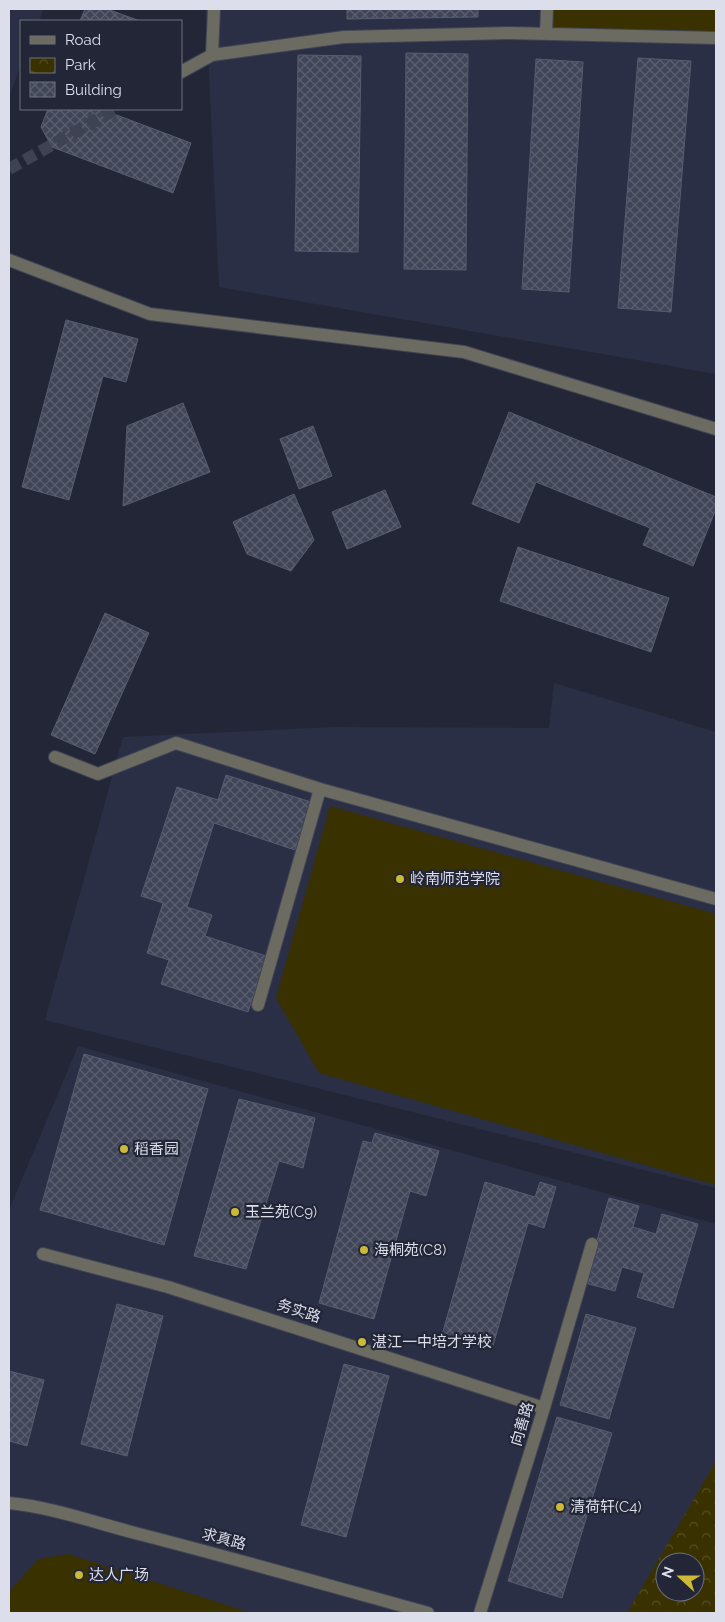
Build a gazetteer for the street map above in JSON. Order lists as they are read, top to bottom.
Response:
{
  "streets": {
    "street": ["务实路", "向善路", "求真路"]
  },
  "crossings": [
    ["务实路", "向善路"]
  ],
  "places": [
    "岭南师范学院",
    "稻香园",
    "玉兰苑(C9)",
    "海桐苑(C8)",
    "湛江一中培才学校",
    "清荷轩(C4)",
    "达人广场"
  ],
  "legend": ["Road", "Park", "Building"],
  "north": "left"
}
